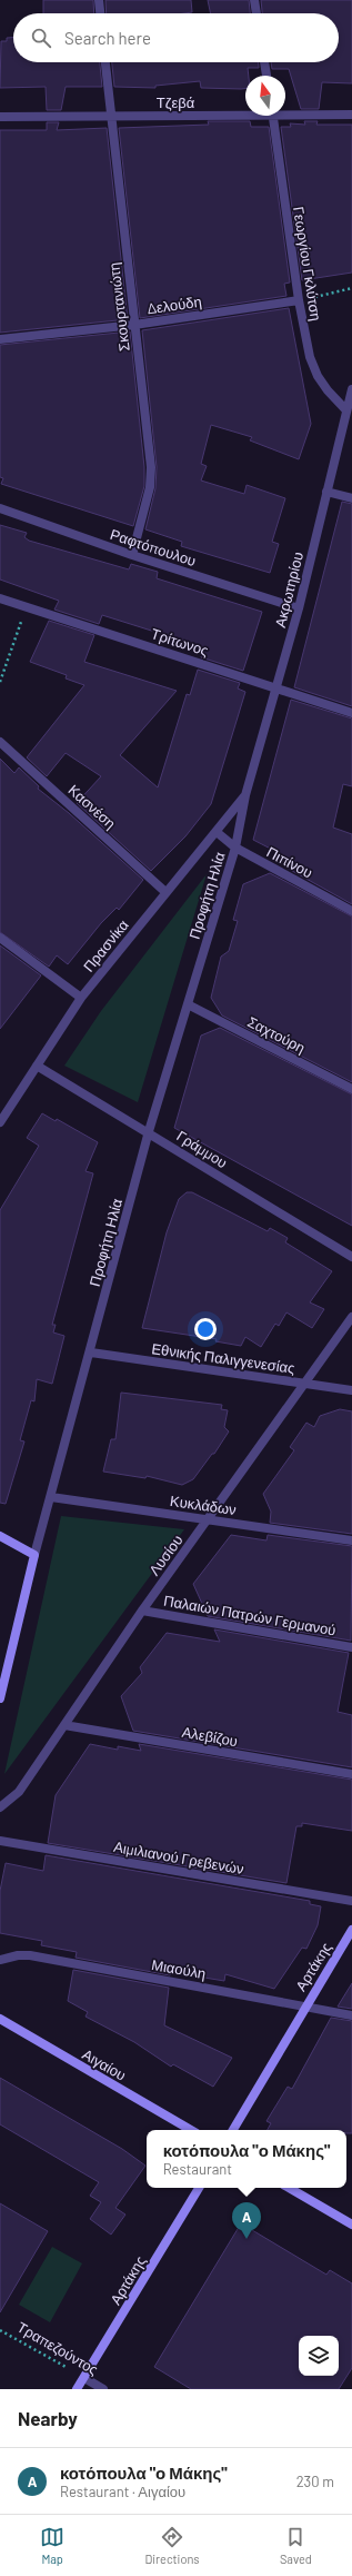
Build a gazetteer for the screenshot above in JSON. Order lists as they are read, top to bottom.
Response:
{
  "streets": {
    "street": [
      "Τζεβά",
      "Γεωργίου Γκλύτση",
      "Δελούδη",
      "Σκουρτανιώτη",
      "Ραφτόπουλου",
      "Ακρωτηρίου",
      "Τρίτωνος",
      "Κασνέση",
      "Πιπίνου",
      "Προφήτη Ηλία",
      "Πρασνίκα",
      "Σαχτούρη",
      "Γράμμου",
      "Εθνικής Παλιγγενεσίας",
      "Κυκλάδων",
      "Λυσίου",
      "Παλαιών Πατρών Γερμανού",
      "Αλεβίζου",
      "Αιμιλιανού Γρεβενών",
      "Αρτάκης",
      "Μιαούλη",
      "Αιγαίου",
      "Τραπεζούντος"
    ]
  },
  "crossings": [
    ["Τζεβά", "Σκουρτανιώτη"],
    ["Γεωργίου Γκλύτση", "Δελούδη"],
    ["Γεωργίου Γκλύτση", "Ακρωτηρίου"],
    ["Δελούδη", "Σκουρτανιώτη"],
    ["Σκουρτανιώτη", "Ραφτόπουλου"],
    ["Ραφτόπουλου", "Ακρωτηρίου"],
    ["Ακρωτηρίου", "Τρίτωνος"],
    ["Ακρωτηρίου", "Προφήτη Ηλία"],
    ["Ακρωτηρίου", "Πρασνίκα"],
    ["Κασνέση", "Πρασνίκα"],
    ["Πιπίνου", "Προφήτη Ηλία"],
    ["Πιπίνου", "Πρασνίκα"],
    ["Προφήτη Ηλία", "Πρασνίκα"],
    ["Προφήτη Ηλία", "Σαχτούρη"],
    ["Προφήτη Ηλία", "Γράμμου"],
    ["Προφήτη Ηλία", "Εθνικής Παλιγγενεσίας"],
    ["Προφήτη Ηλία", "Κυκλάδων"],
    ["Πρασνίκα", "Γράμμου"],
    ["Εθνικής Παλιγγενεσίας", "Λυσίου"],
    ["Κυκλάδων", "Λυσίου"],
    ["Λυσίου", "Παλαιών Πατρών Γερμανού"],
    ["Λυσίου", "Αλεβίζου"],
    ["Αρτάκης", "Μιαούλη"],
    ["Αρτάκης", "Τραπεζούντος"]
  ],
  "north": "top",
  "page": {
    "search": "Search here",
    "popup": ["κοτόπουλα \"ο Μάκης\"", "Restaurant"],
    "pins": "A",
    "heading": "Nearby",
    "list": [
      {
        "mark": "A",
        "name": "κοτόπουλα \"ο Μάκης\"",
        "note": "Restaurant · Αιγαίου",
        "value": "230 m"
      }
    ],
    "nav": ["Map", "Directions", "Saved"]
  }
}
